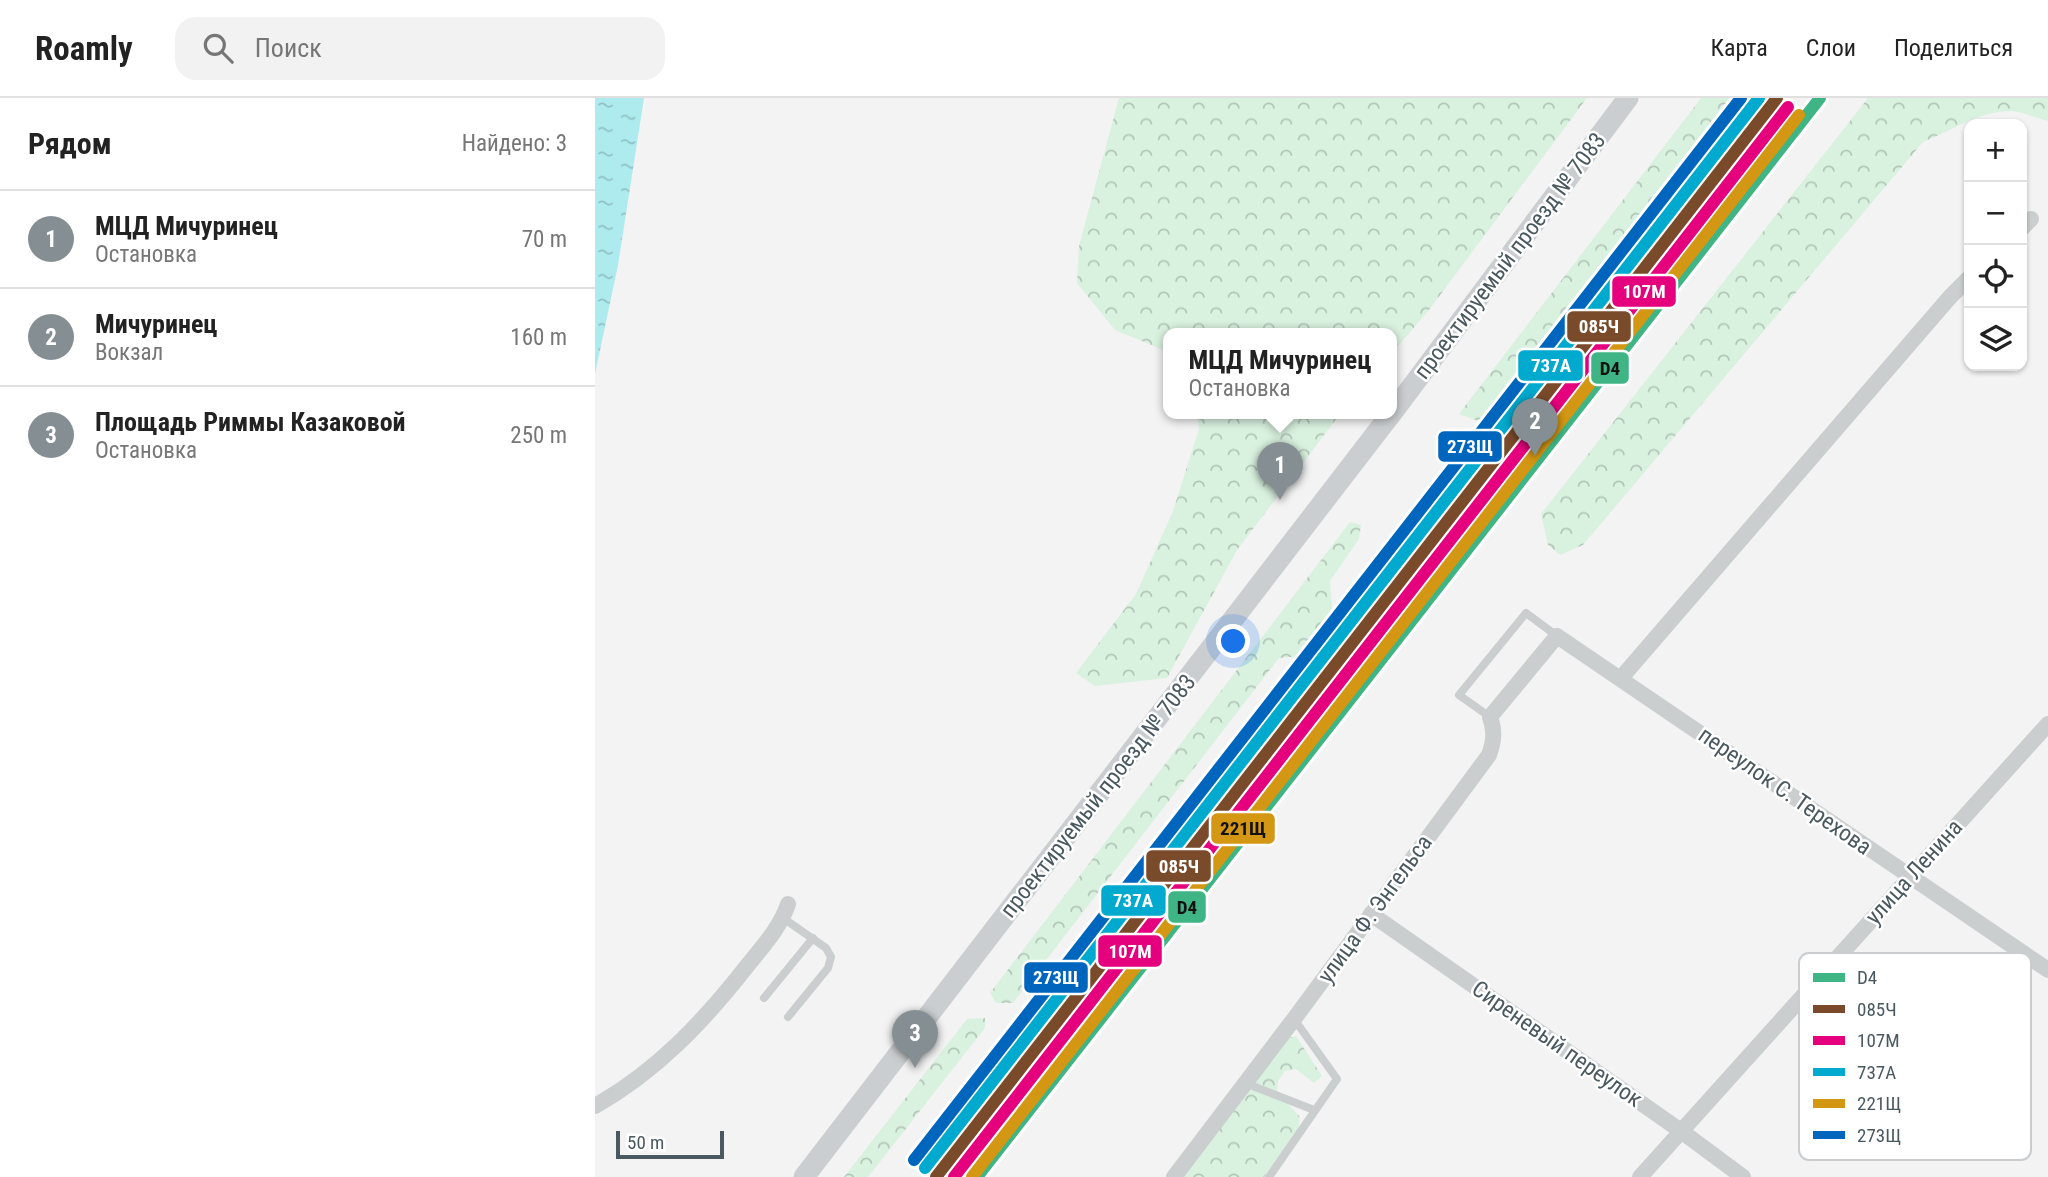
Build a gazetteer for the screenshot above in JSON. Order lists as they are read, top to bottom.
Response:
{
  "streets": {
    "main road": ["проектируемый проезд № 7083"],
    "street": [
      "переулок С. Терехова",
      "улица Ленина",
      "улица Ф. Энгельса",
      "Сиреневый переулок"
    ]
  },
  "crossings": [
    ["переулок С. Терехова", "улица Ленина"],
    ["улица Ленина", "Сиреневый переулок"],
    ["улица Ф. Энгельса", "Сиреневый переулок"]
  ],
  "lines": [
    "transit line D4",
    "transit line 085Ч",
    "transit line 737А",
    "transit line 273Щ",
    "transit line 107М",
    "transit line 221Щ"
  ],
  "legend": [
    "D4",
    "085Ч",
    "107М",
    "737А",
    "221Щ",
    "273Щ"
  ],
  "scale_bar": "50 m",
  "page": {
    "header": "Roamly",
    "search": "Поиск",
    "nav": ["Карта", "Слои", "Поделиться"],
    "heading": ["Рядом", "Найдено: 3"],
    "map_buttons": ["+", "−"],
    "list": [
      {
        "mark": "1",
        "name": "МЦД Мичуринец",
        "note": "Остановка",
        "value": "70 m"
      },
      {
        "mark": "2",
        "name": "Мичуринец",
        "note": "Вокзал",
        "value": "160 m"
      },
      {
        "mark": "3",
        "name": "Площадь Риммы Казаковой",
        "note": "Остановка",
        "value": "250 m"
      }
    ],
    "popup": ["МЦД Мичуринец", "Остановка"],
    "pins": ["2", "1", "3"],
    "scale": "50 m"
  }
}
